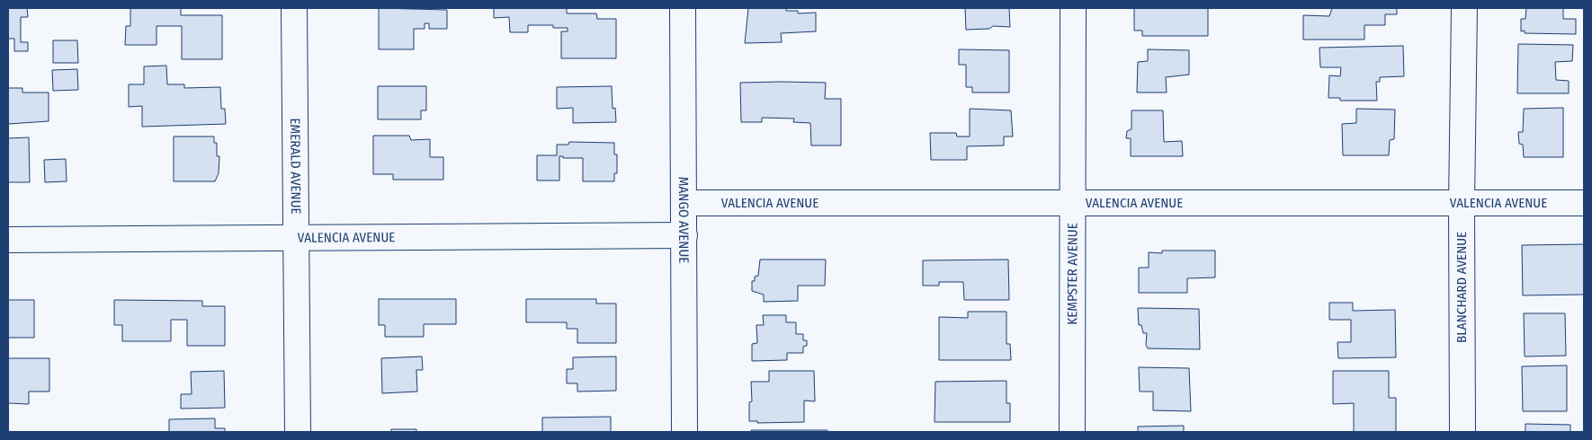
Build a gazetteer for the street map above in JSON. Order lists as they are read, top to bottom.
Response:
{
  "streets": {
    "street": [
      "EMERALD AVENUE",
      "VALENCIA AVENUE",
      "MANGO AVENUE",
      "KEMPSTER AVENUE",
      "BLANCHARD AVENUE"
    ]
  },
  "crossings": [
    ["EMERALD AVENUE", "VALENCIA AVENUE"],
    ["VALENCIA AVENUE", "MANGO AVENUE"],
    ["VALENCIA AVENUE", "KEMPSTER AVENUE"],
    ["VALENCIA AVENUE", "BLANCHARD AVENUE"]
  ]
}
